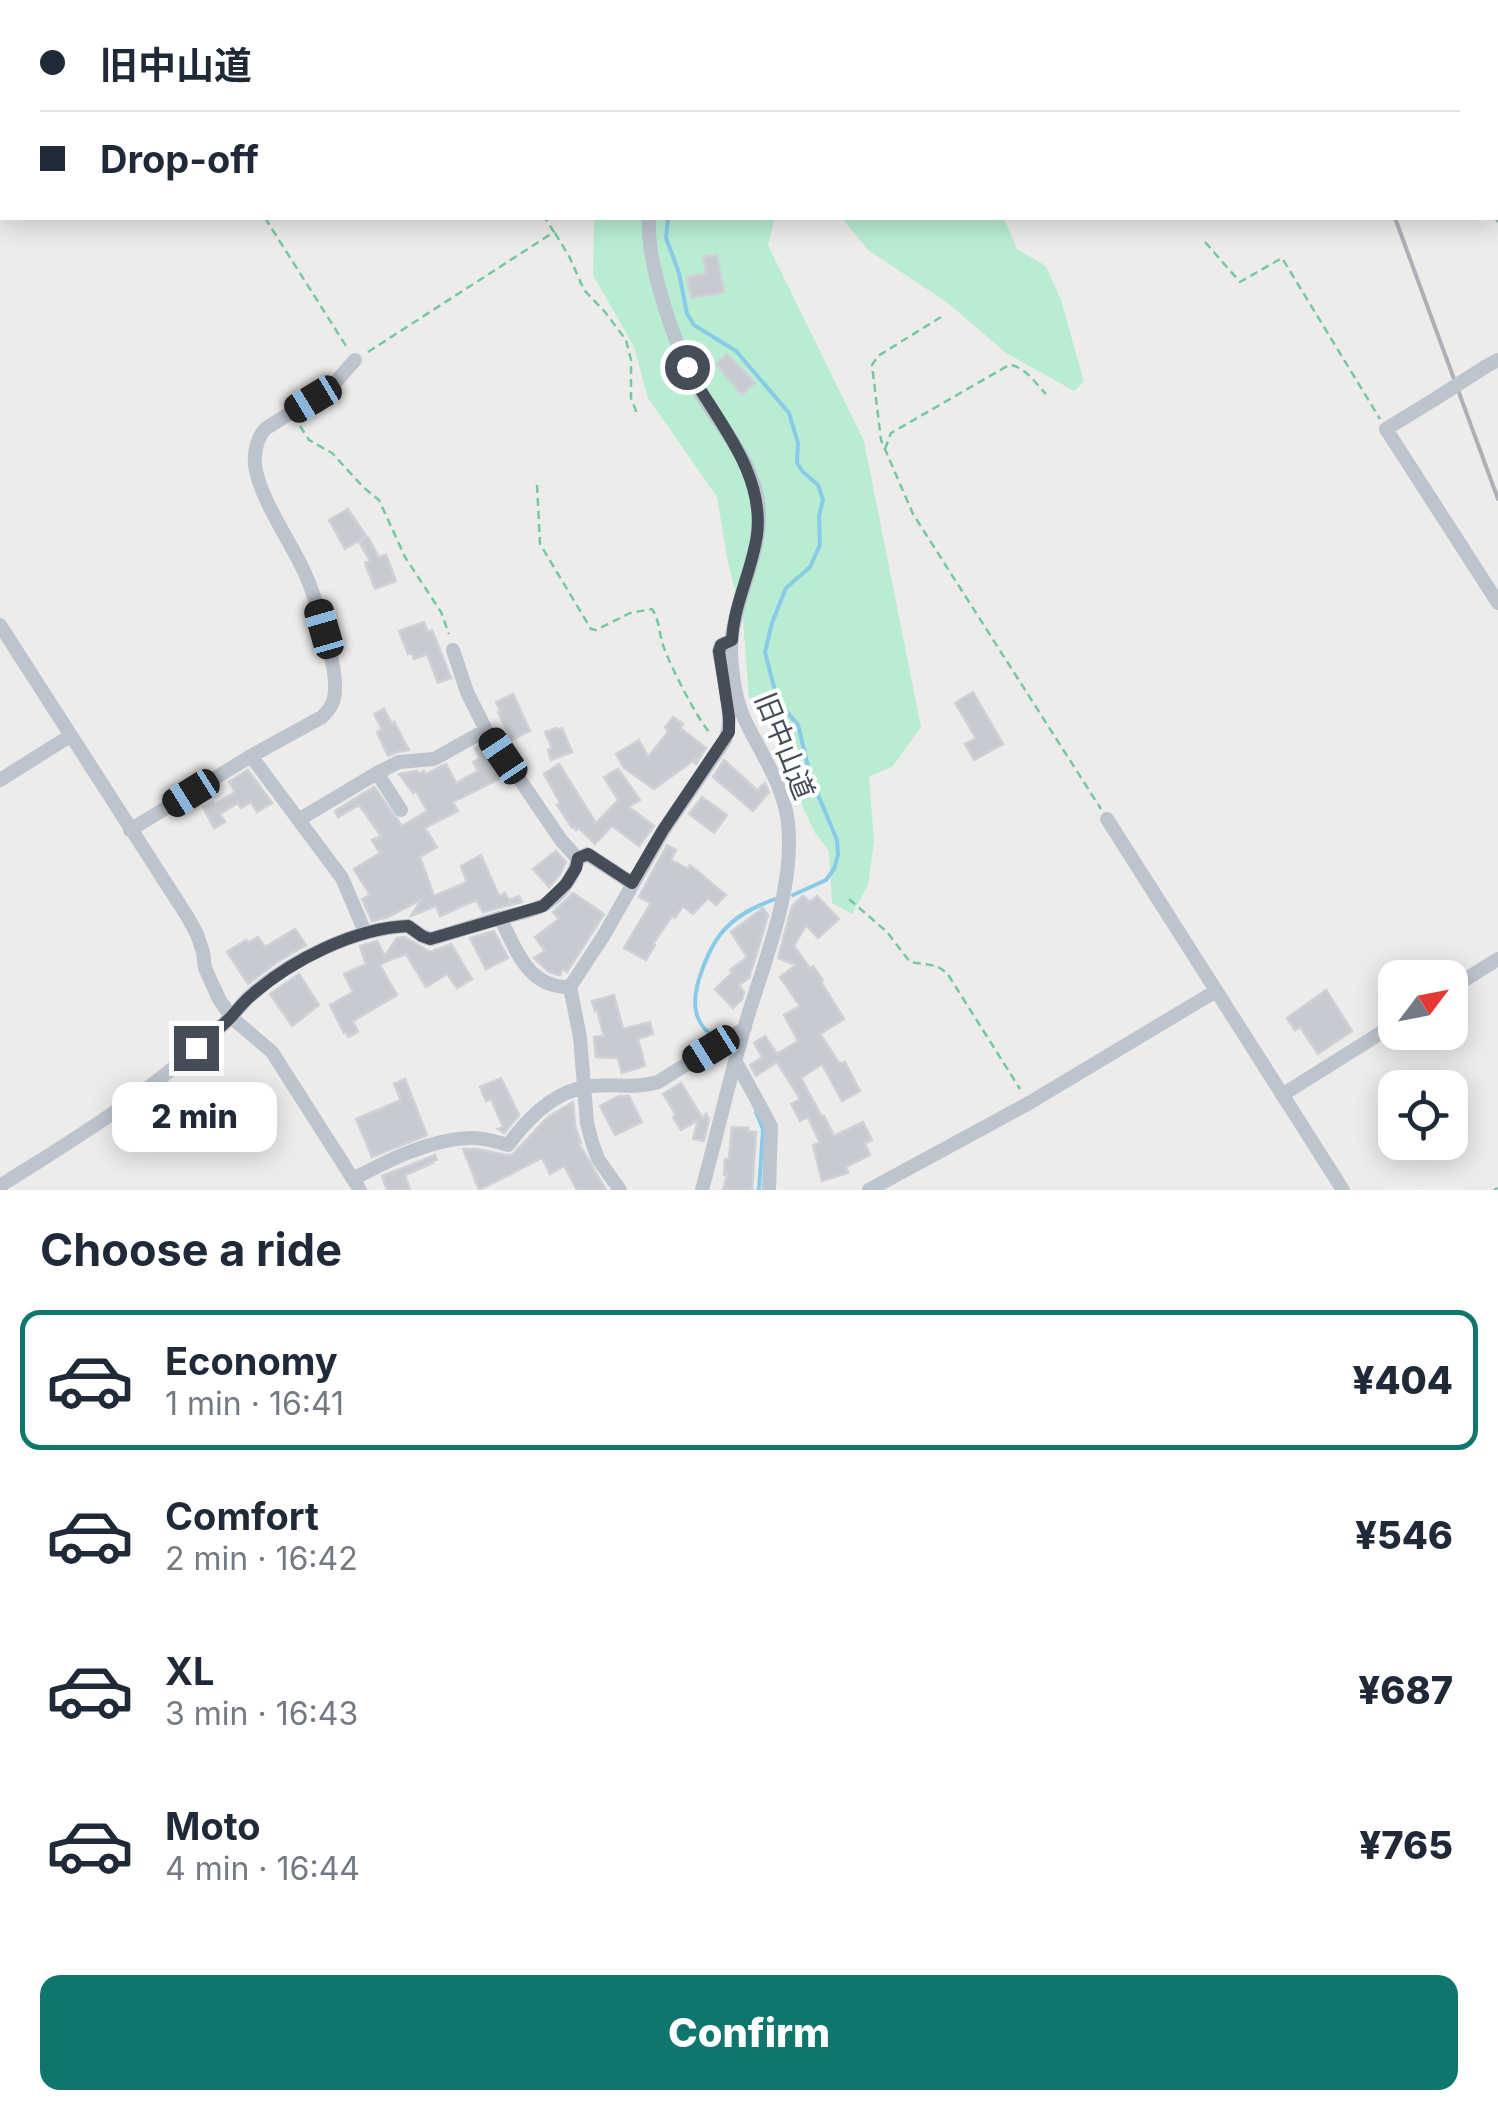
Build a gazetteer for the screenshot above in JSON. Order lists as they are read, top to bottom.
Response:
{
  "streets": {
    "street": ["旧中山道"]
  },
  "north": "top right",
  "page": {
    "banner": ["旧中山道", "Drop-off"],
    "bubble": "2 min",
    "heading": "Choose a ride",
    "list": [
      {
        "name": "Economy",
        "note": "1 min · 16:41",
        "value": "¥404"
      },
      {
        "name": "Comfort",
        "note": "2 min · 16:42",
        "value": "¥546"
      },
      {
        "name": "XL",
        "note": "3 min · 16:43",
        "value": "¥687"
      },
      {
        "name": "Moto",
        "note": "4 min · 16:44",
        "value": "¥765"
      }
    ],
    "buttons": "Confirm"
  }
}
